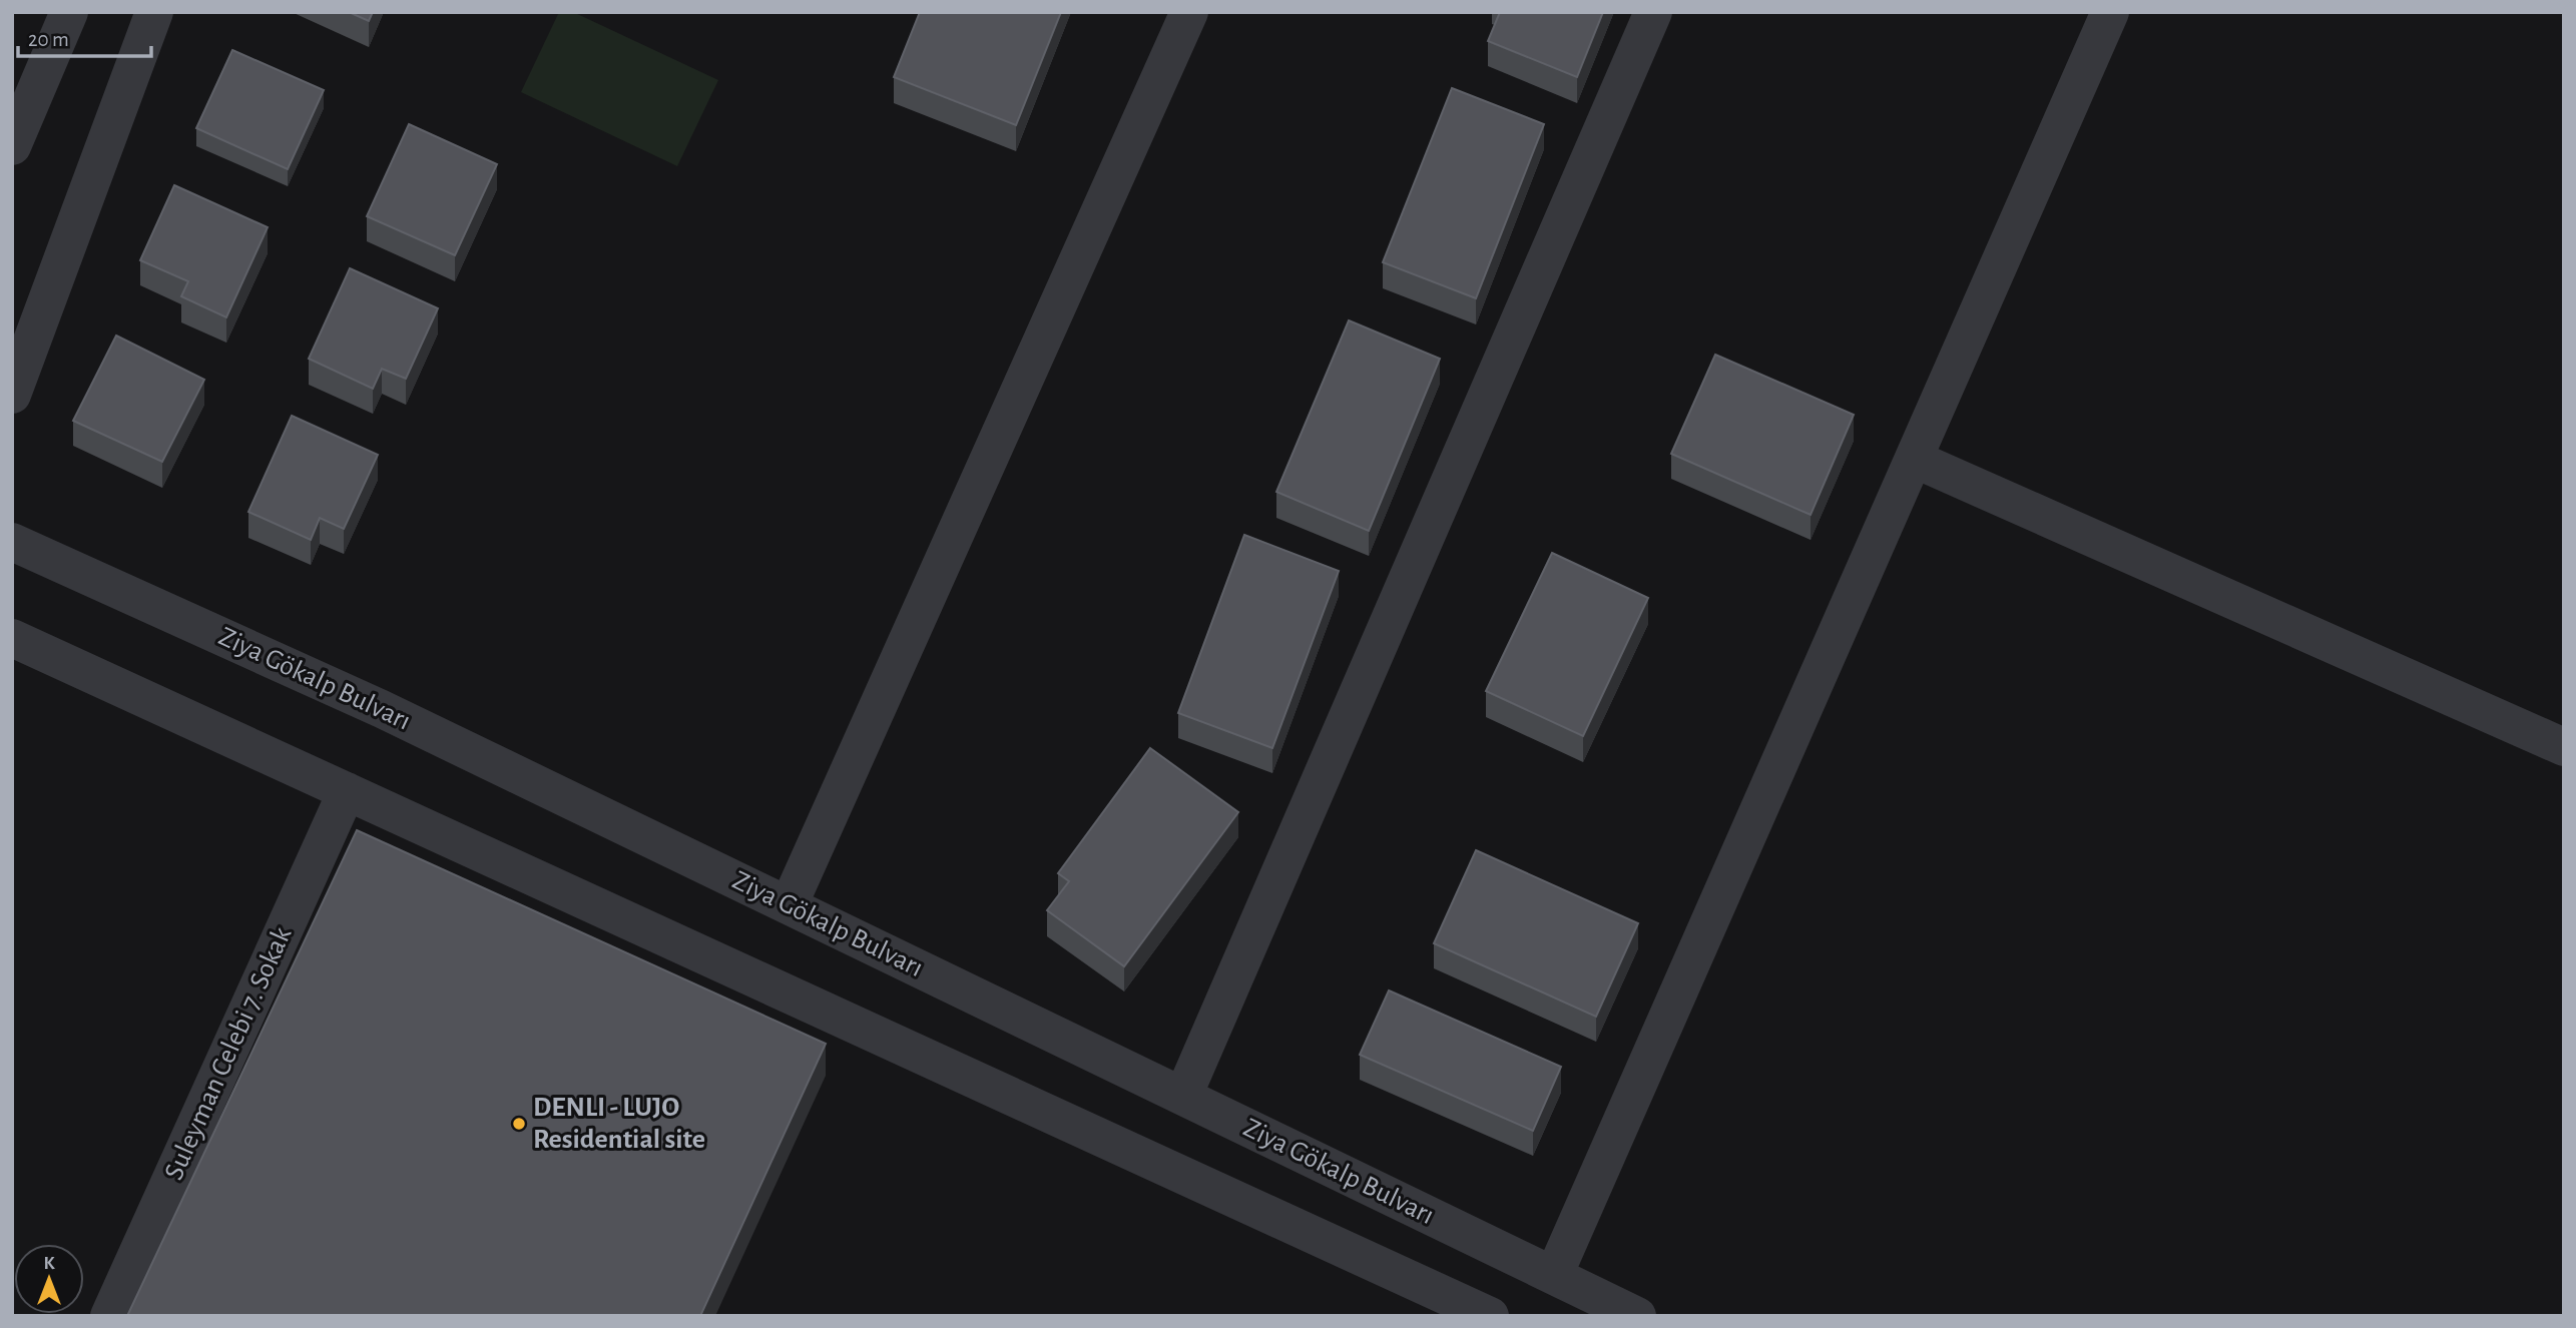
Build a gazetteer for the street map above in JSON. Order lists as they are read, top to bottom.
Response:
{
  "streets": {
    "street": ["Ziya Gökalp Bulvarı", "Suleyman Celebi 7. Sokak"]
  },
  "places": ["DENLI - LUJO Residential site"],
  "scale_bar": "20 m",
  "north": "top"
}
